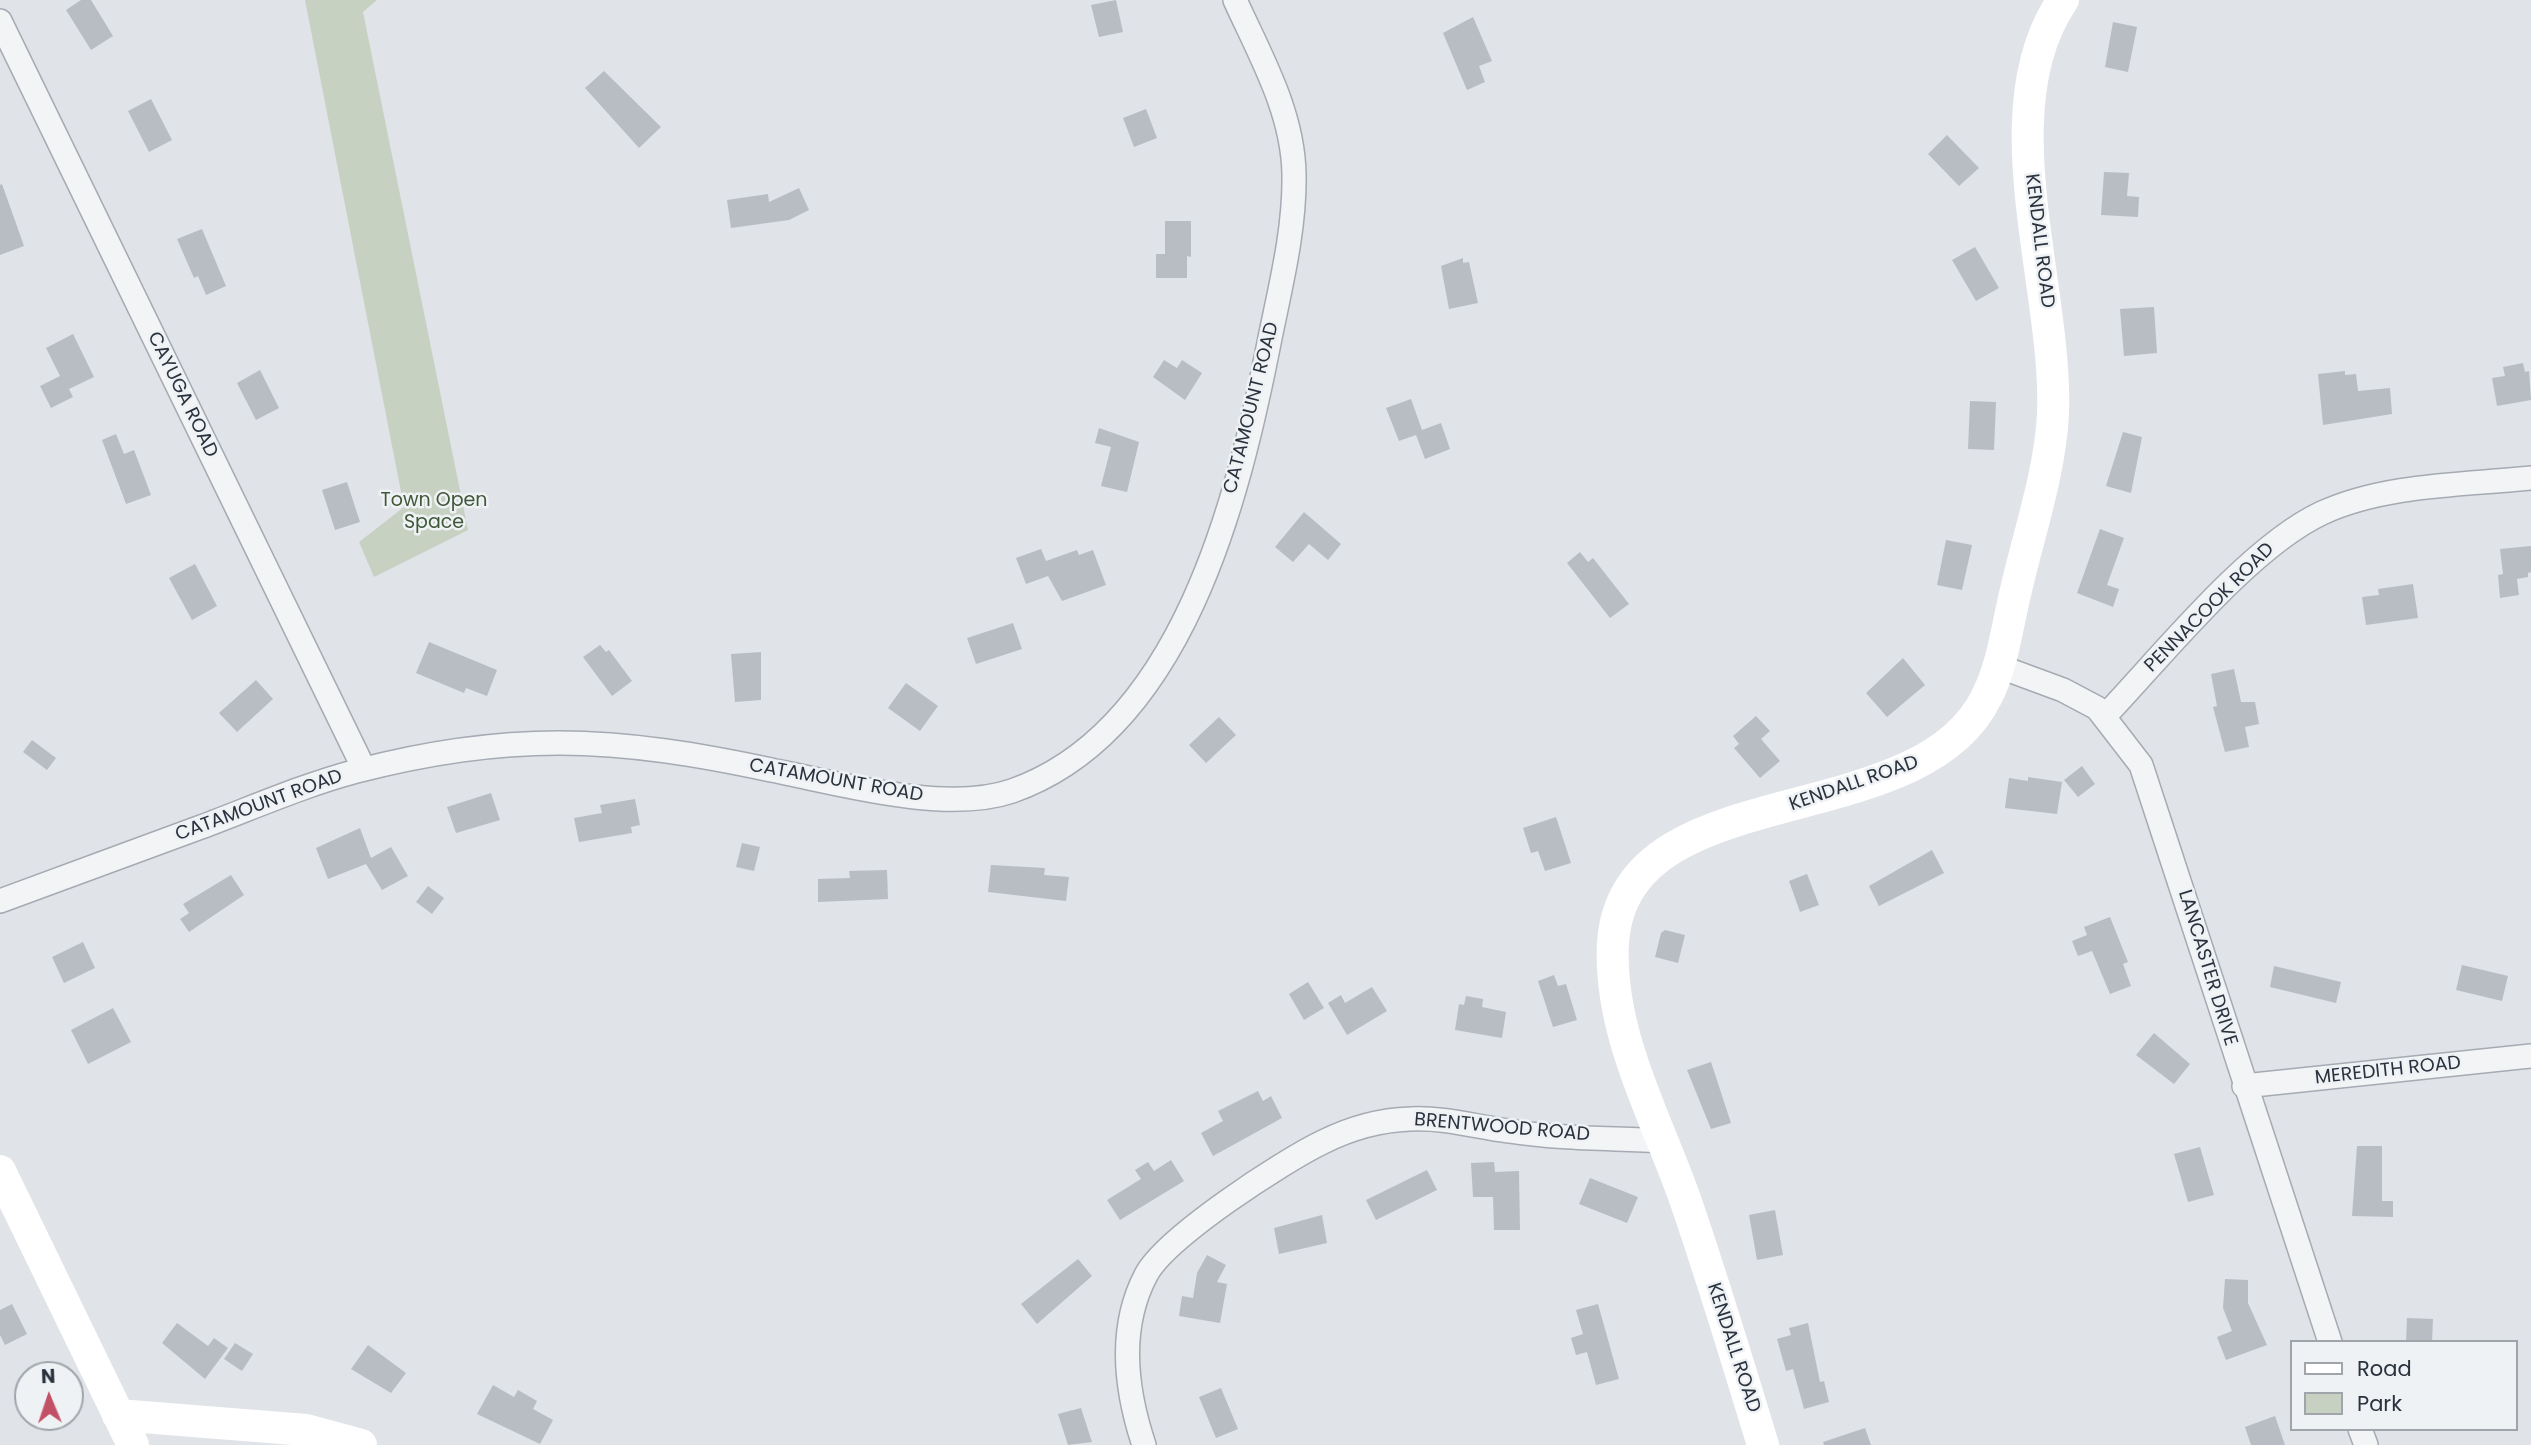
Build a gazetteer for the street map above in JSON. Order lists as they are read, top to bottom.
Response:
{
  "streets": {
    "street": [
      "KENDALL ROAD",
      "CAYUGA ROAD",
      "CATAMOUNT ROAD",
      "PENNACOOK ROAD",
      "LANCASTER DRIVE",
      "MEREDITH ROAD",
      "BRENTWOOD ROAD"
    ]
  },
  "crossings": [
    ["KENDALL ROAD", "LANCASTER DRIVE"],
    ["KENDALL ROAD", "BRENTWOOD ROAD"],
    ["CAYUGA ROAD", "CATAMOUNT ROAD"],
    ["PENNACOOK ROAD", "LANCASTER DRIVE"],
    ["LANCASTER DRIVE", "MEREDITH ROAD"]
  ],
  "parks": ["Town Open Space"],
  "legend": ["Road", "Park"],
  "north": "top"
}
